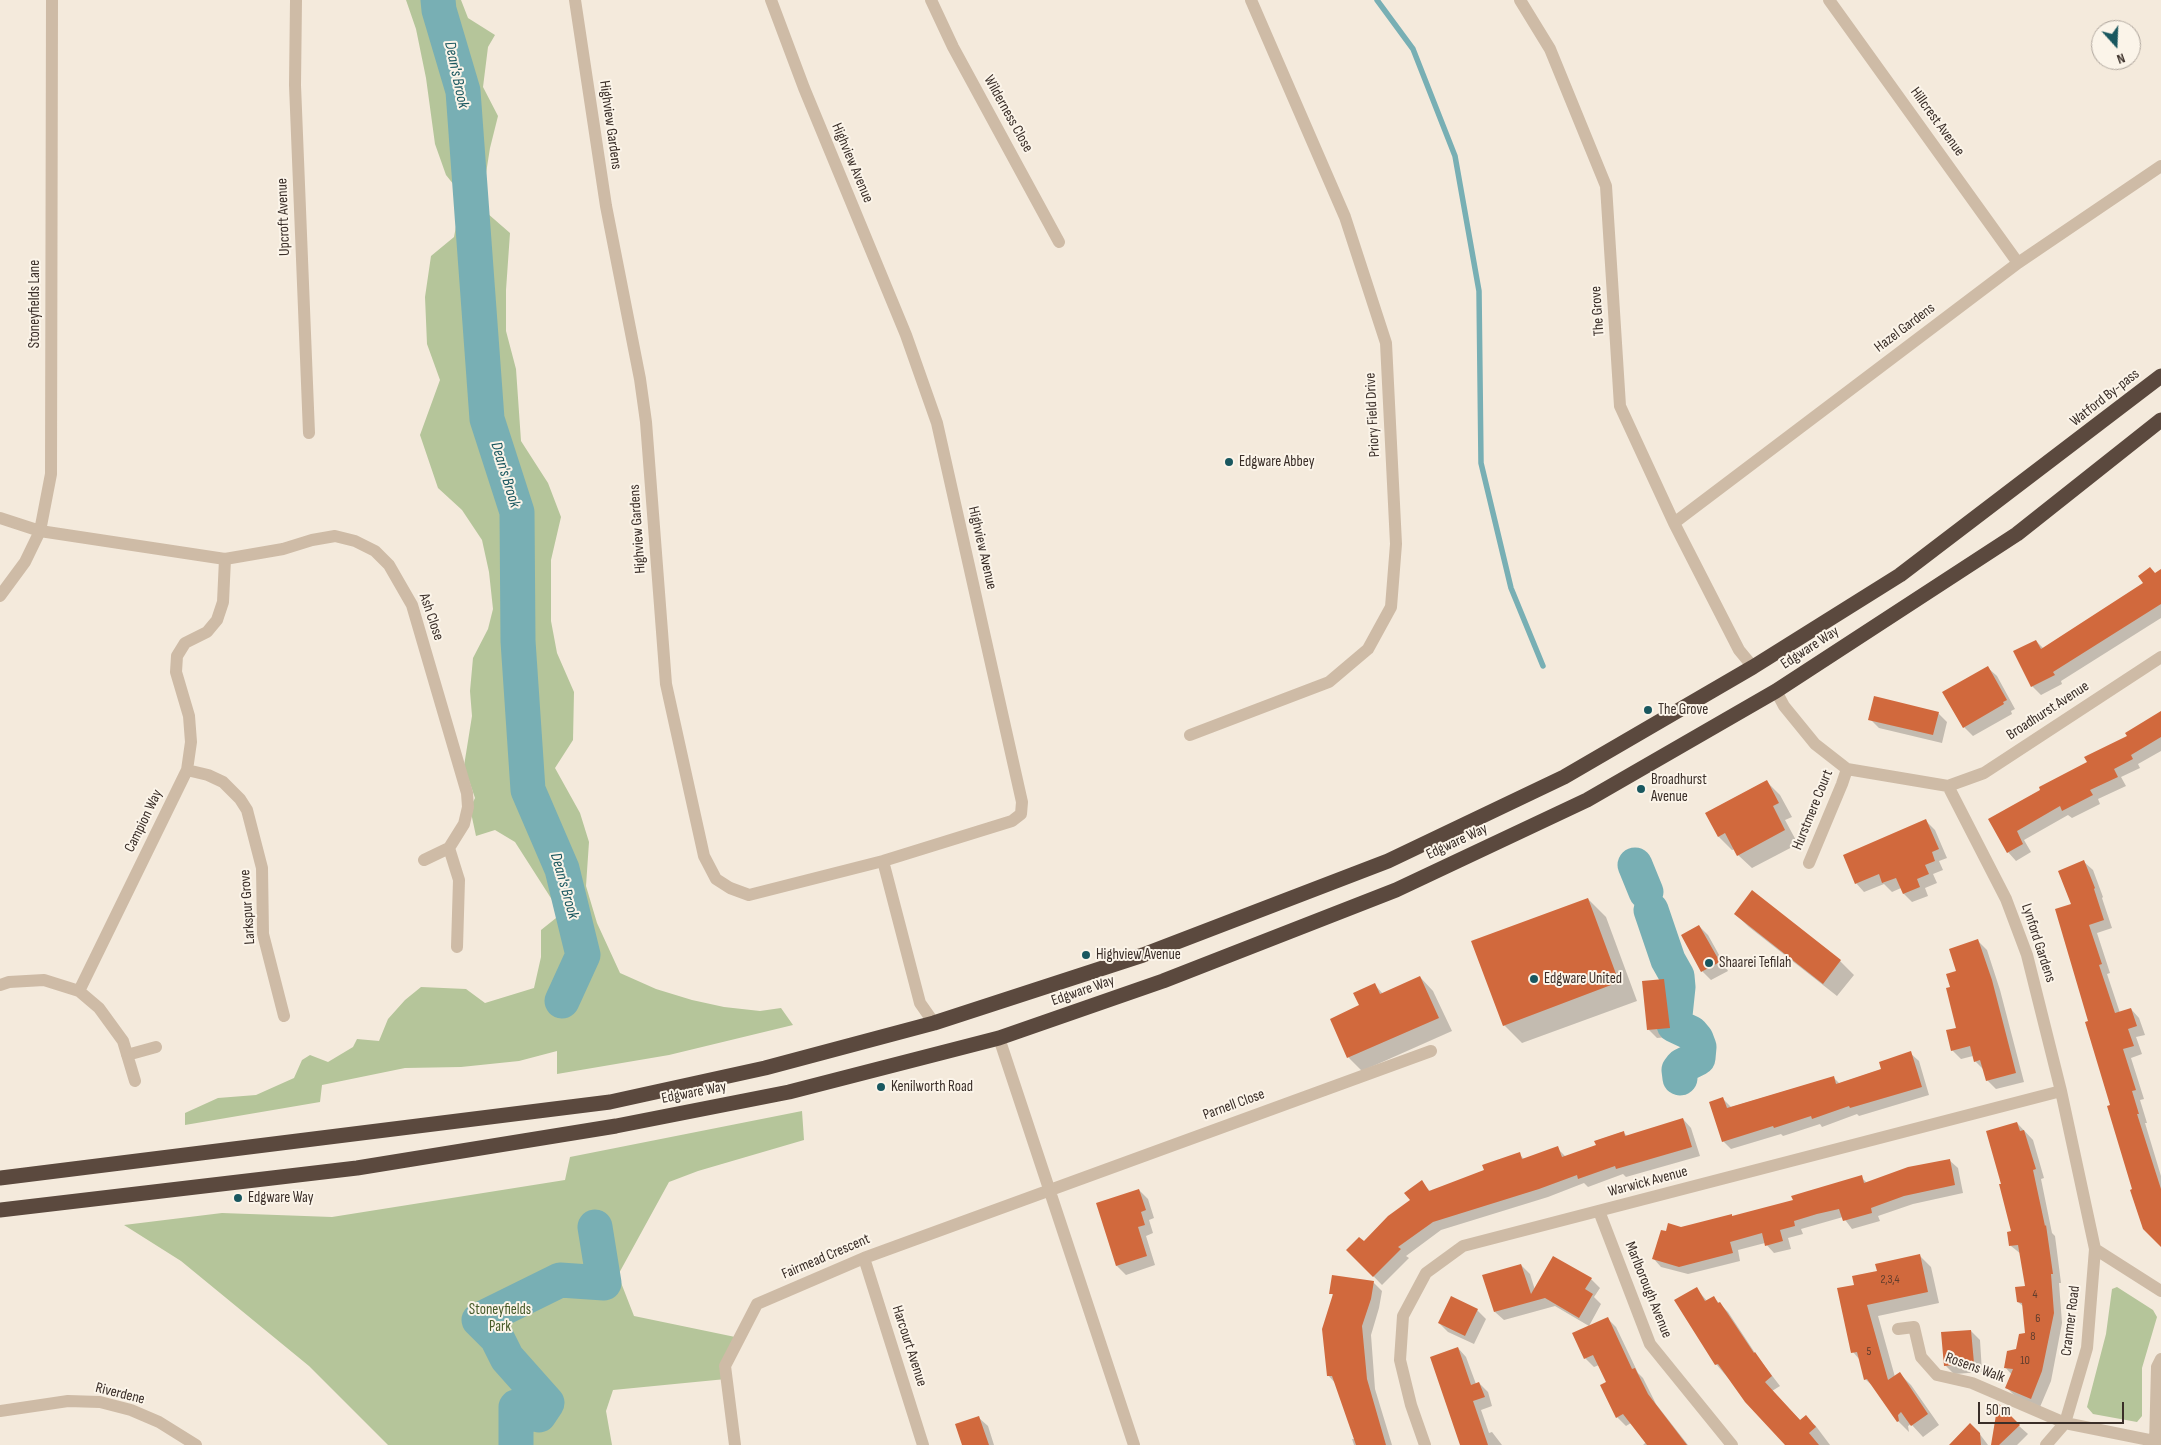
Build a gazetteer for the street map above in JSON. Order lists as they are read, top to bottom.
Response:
{
  "streets": {
    "highway": ["Watford By-pass", "Edgware Way"],
    "street": [
      "Wilderness Close",
      "Hillcrest Avenue",
      "Highview Gardens",
      "Highview Avenue",
      "Upcroft Avenue",
      "Stoneyfields Lane",
      "The Grove",
      "Hazel Gardens",
      "Priory Field Drive",
      "Ash Close",
      "Broadhurst Avenue",
      "Hurstmere Court",
      "Campion Way",
      "Larkspur Grove",
      "Lynford Gardens",
      "Parnell Close",
      "Warwick Avenue",
      "Fairmead Crescent",
      "Marlborough Avenue",
      "Cranmer Road",
      "Harcourt Avenue",
      "Rosens Walk",
      "Riverdene"
    ]
  },
  "crossings": [
    ["Hillcrest Avenue", "Hazel Gardens"],
    ["Highview Gardens", "Highview Avenue"],
    ["Stoneyfields Lane", "Ash Close"],
    ["The Grove", "Hazel Gardens"],
    ["The Grove", "Edgware Way"],
    ["Watford By-pass", "Edgware Way"],
    ["Ash Close", "Campion Way"],
    ["Broadhurst Avenue", "Lynford Gardens"],
    ["Campion Way", "Larkspur Grove"],
    ["Lynford Gardens", "Warwick Avenue"],
    ["Lynford Gardens", "Cranmer Road"],
    ["Parnell Close", "Fairmead Crescent"],
    ["Warwick Avenue", "Marlborough Avenue"],
    ["Fairmead Crescent", "Harcourt Avenue"],
    ["Cranmer Road", "Rosens Walk"]
  ],
  "water": ["Dean's Brook"],
  "parks": ["Stoneyfields Park"],
  "places": [
    "Edgware Abbey",
    "The Grove",
    "Broadhurst Avenue",
    "Highview Avenue",
    "Shaarei Tefilah",
    "Edgware United",
    "Kenilworth Road",
    "Edgware Way"
  ],
  "house_numbers": [
    "2,3,4",
    "4",
    "6",
    "8",
    "5",
    "10"
  ],
  "scale_bar": "50 m",
  "north": "bottom"
}
